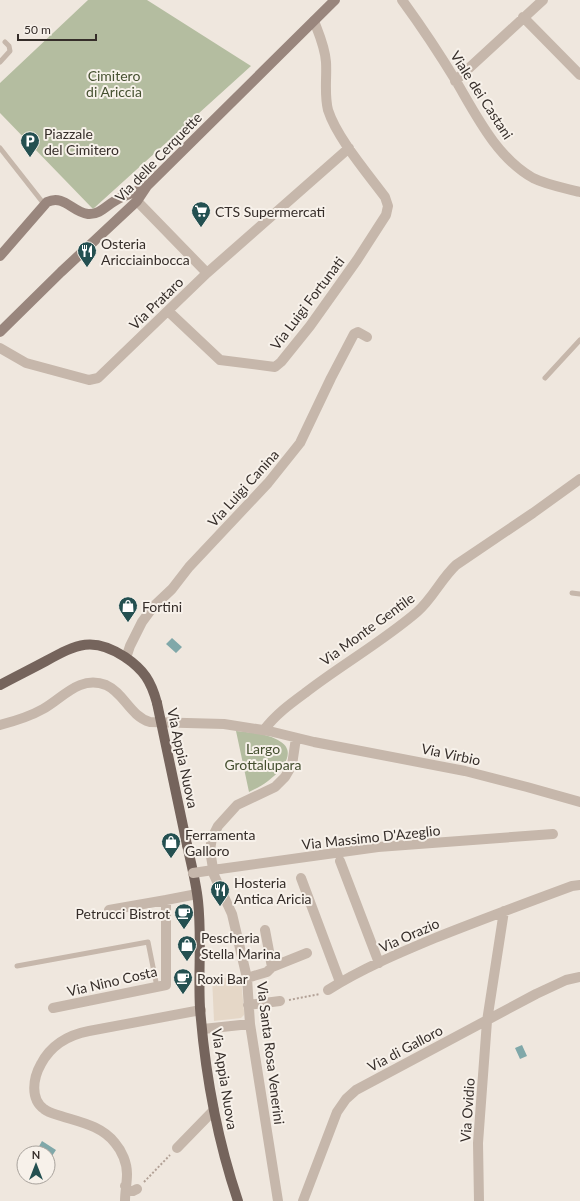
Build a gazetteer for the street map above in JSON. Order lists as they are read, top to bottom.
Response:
{
  "streets": {
    "main road": ["Via Appia Nuova"],
    "street": [
      "Viale dei Castani",
      "Via delle Cerquette",
      "Via Prataro",
      "Via Luigi Fortunati",
      "Via Luigi Canina",
      "Via Monte Gentile",
      "Via Virbio",
      "Via Massimo D'Azeglio",
      "Via Orazio",
      "Via Nino Costa",
      "Via di Galloro",
      "Via Santa Rosa Venerini",
      "Via Ovidio"
    ]
  },
  "crossings": [
    ["Via delle Cerquette", "Via Luigi Fortunati"],
    ["Via Prataro", "Via Luigi Fortunati"],
    ["Via Luigi Canina", "Via Appia Nuova"],
    ["Via Virbio", "Via Santa Rosa Venerini"],
    ["Via Appia Nuova", "Via Massimo D'Azeglio"],
    ["Via di Galloro", "Via Ovidio"]
  ],
  "parks": ["Cimitero di Ariccia", "Largo Grottalupara"],
  "places": {
    "parking": ["Piazzale del Cimitero"],
    "supermarket": ["CTS Supermercati"],
    "restaurant": ["Osteria Aricciainbocca", "Hosteria Antica Aricia"],
    "shop": ["Fortini", "Ferramenta Galloro", "Pescheria Stella Marina"],
    "cafe": ["Petrucci Bistrot", "Roxi Bar"]
  },
  "scale_bar": "50 m",
  "north": "top"
}
